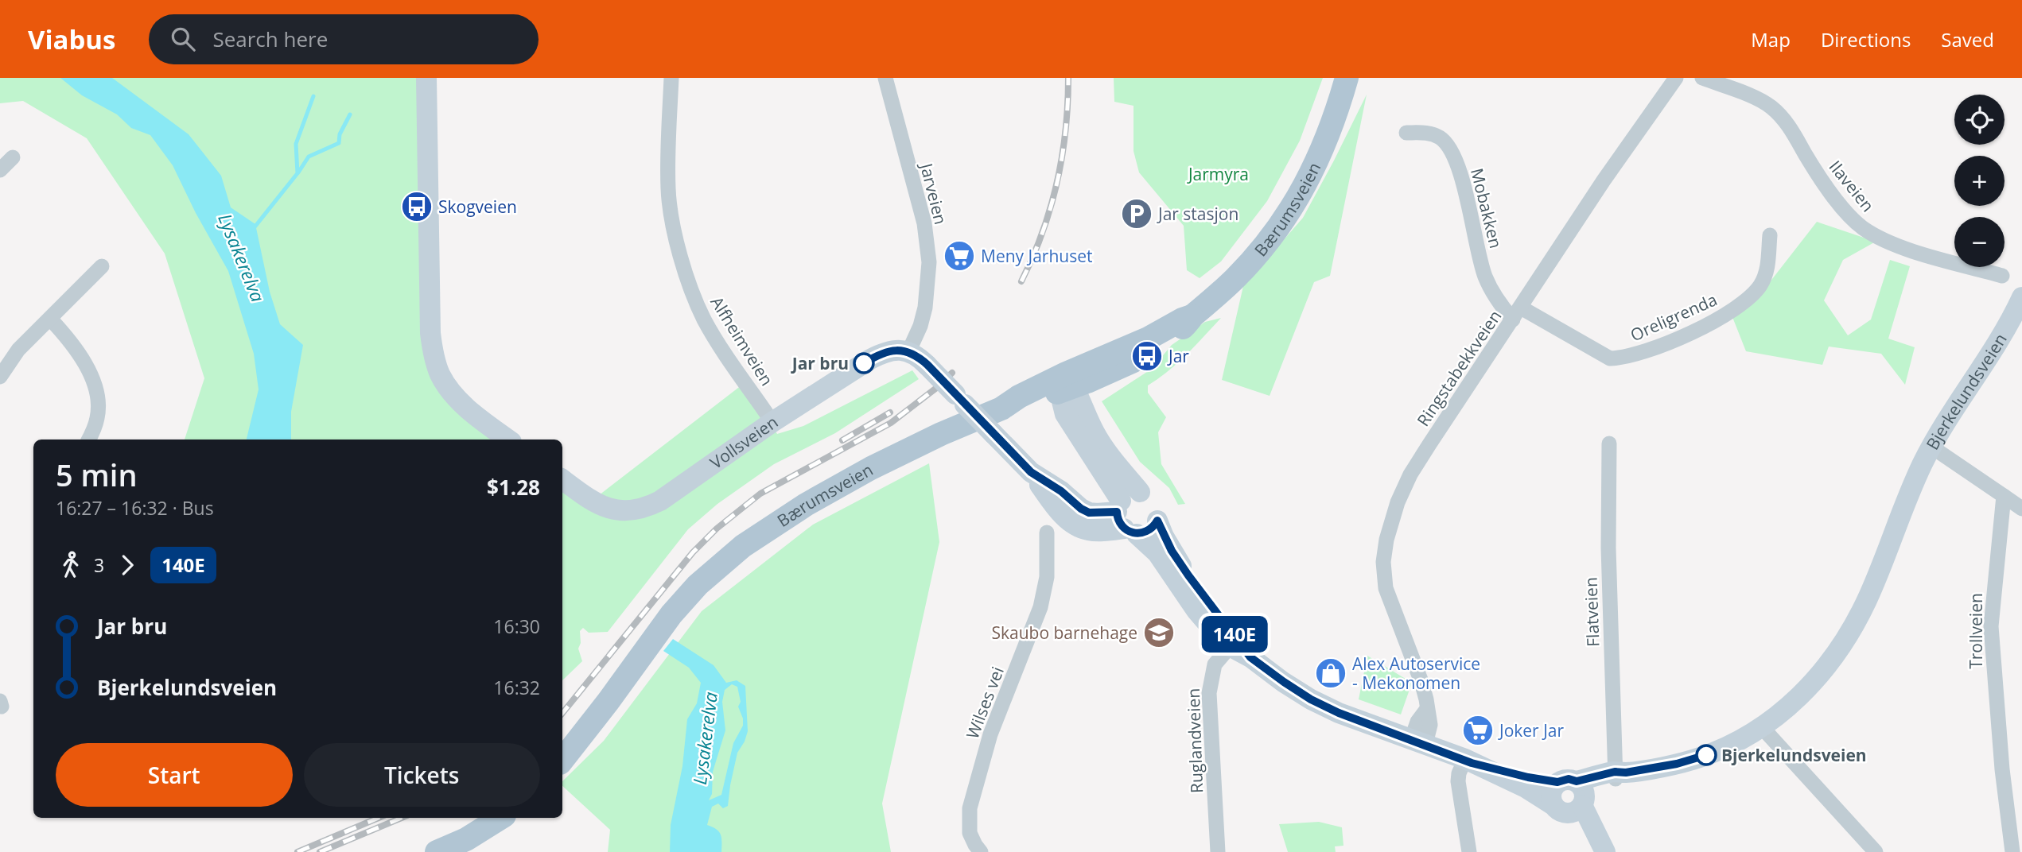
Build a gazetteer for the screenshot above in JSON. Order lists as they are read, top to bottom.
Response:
{
  "streets": {
    "main road": ["Bærumsveien", "Bjerkelundsveien", "Vollsveien"],
    "street": [
      "Ilaveien",
      "Jarveien",
      "Mobakken",
      "Oreligrenda",
      "Alfheimveien",
      "Ringstabekkveien",
      "Flatveien",
      "Trollveien",
      "Wilses vei",
      "Ruglandveien"
    ]
  },
  "crossings": [
    ["Jarveien", "Vollsveien"],
    ["Mobakken", "Oreligrenda"],
    ["Mobakken", "Ringstabekkveien"],
    ["Oreligrenda", "Ringstabekkveien"],
    ["Alfheimveien", "Vollsveien"],
    ["Bjerkelundsveien", "Flatveien"]
  ],
  "water": ["Lysakerelva"],
  "parks": ["Jarmyra"],
  "places": {
    "bus stop": ["Skogveien", "Jar"],
    "parking": ["Jar stasjon"],
    "supermarket": ["Meny Jarhuset", "Joker Jar"],
    "other": ["Jar bru", "Bjerkelundsveien"],
    "school or university": ["Skaubo barnehage"],
    "shop": ["Alex Autoservice - Mekonomen"]
  },
  "lines": ["bus line 140E"],
  "page": {
    "header": "Viabus",
    "search": "Search here",
    "nav": ["Map", "Directions", "Saved"],
    "on_map": "140E",
    "map_buttons": ["+", "−"],
    "heading": ["5 min", "16:27 – 16:32 · Bus", "$1.28"],
    "legs": ["3", "140E"],
    "list": [
      {
        "name": "Jar bru",
        "value": "16:30"
      },
      {
        "name": "Bjerkelundsveien",
        "value": "16:32"
      }
    ],
    "buttons": ["Start", "Tickets"]
  }
}
